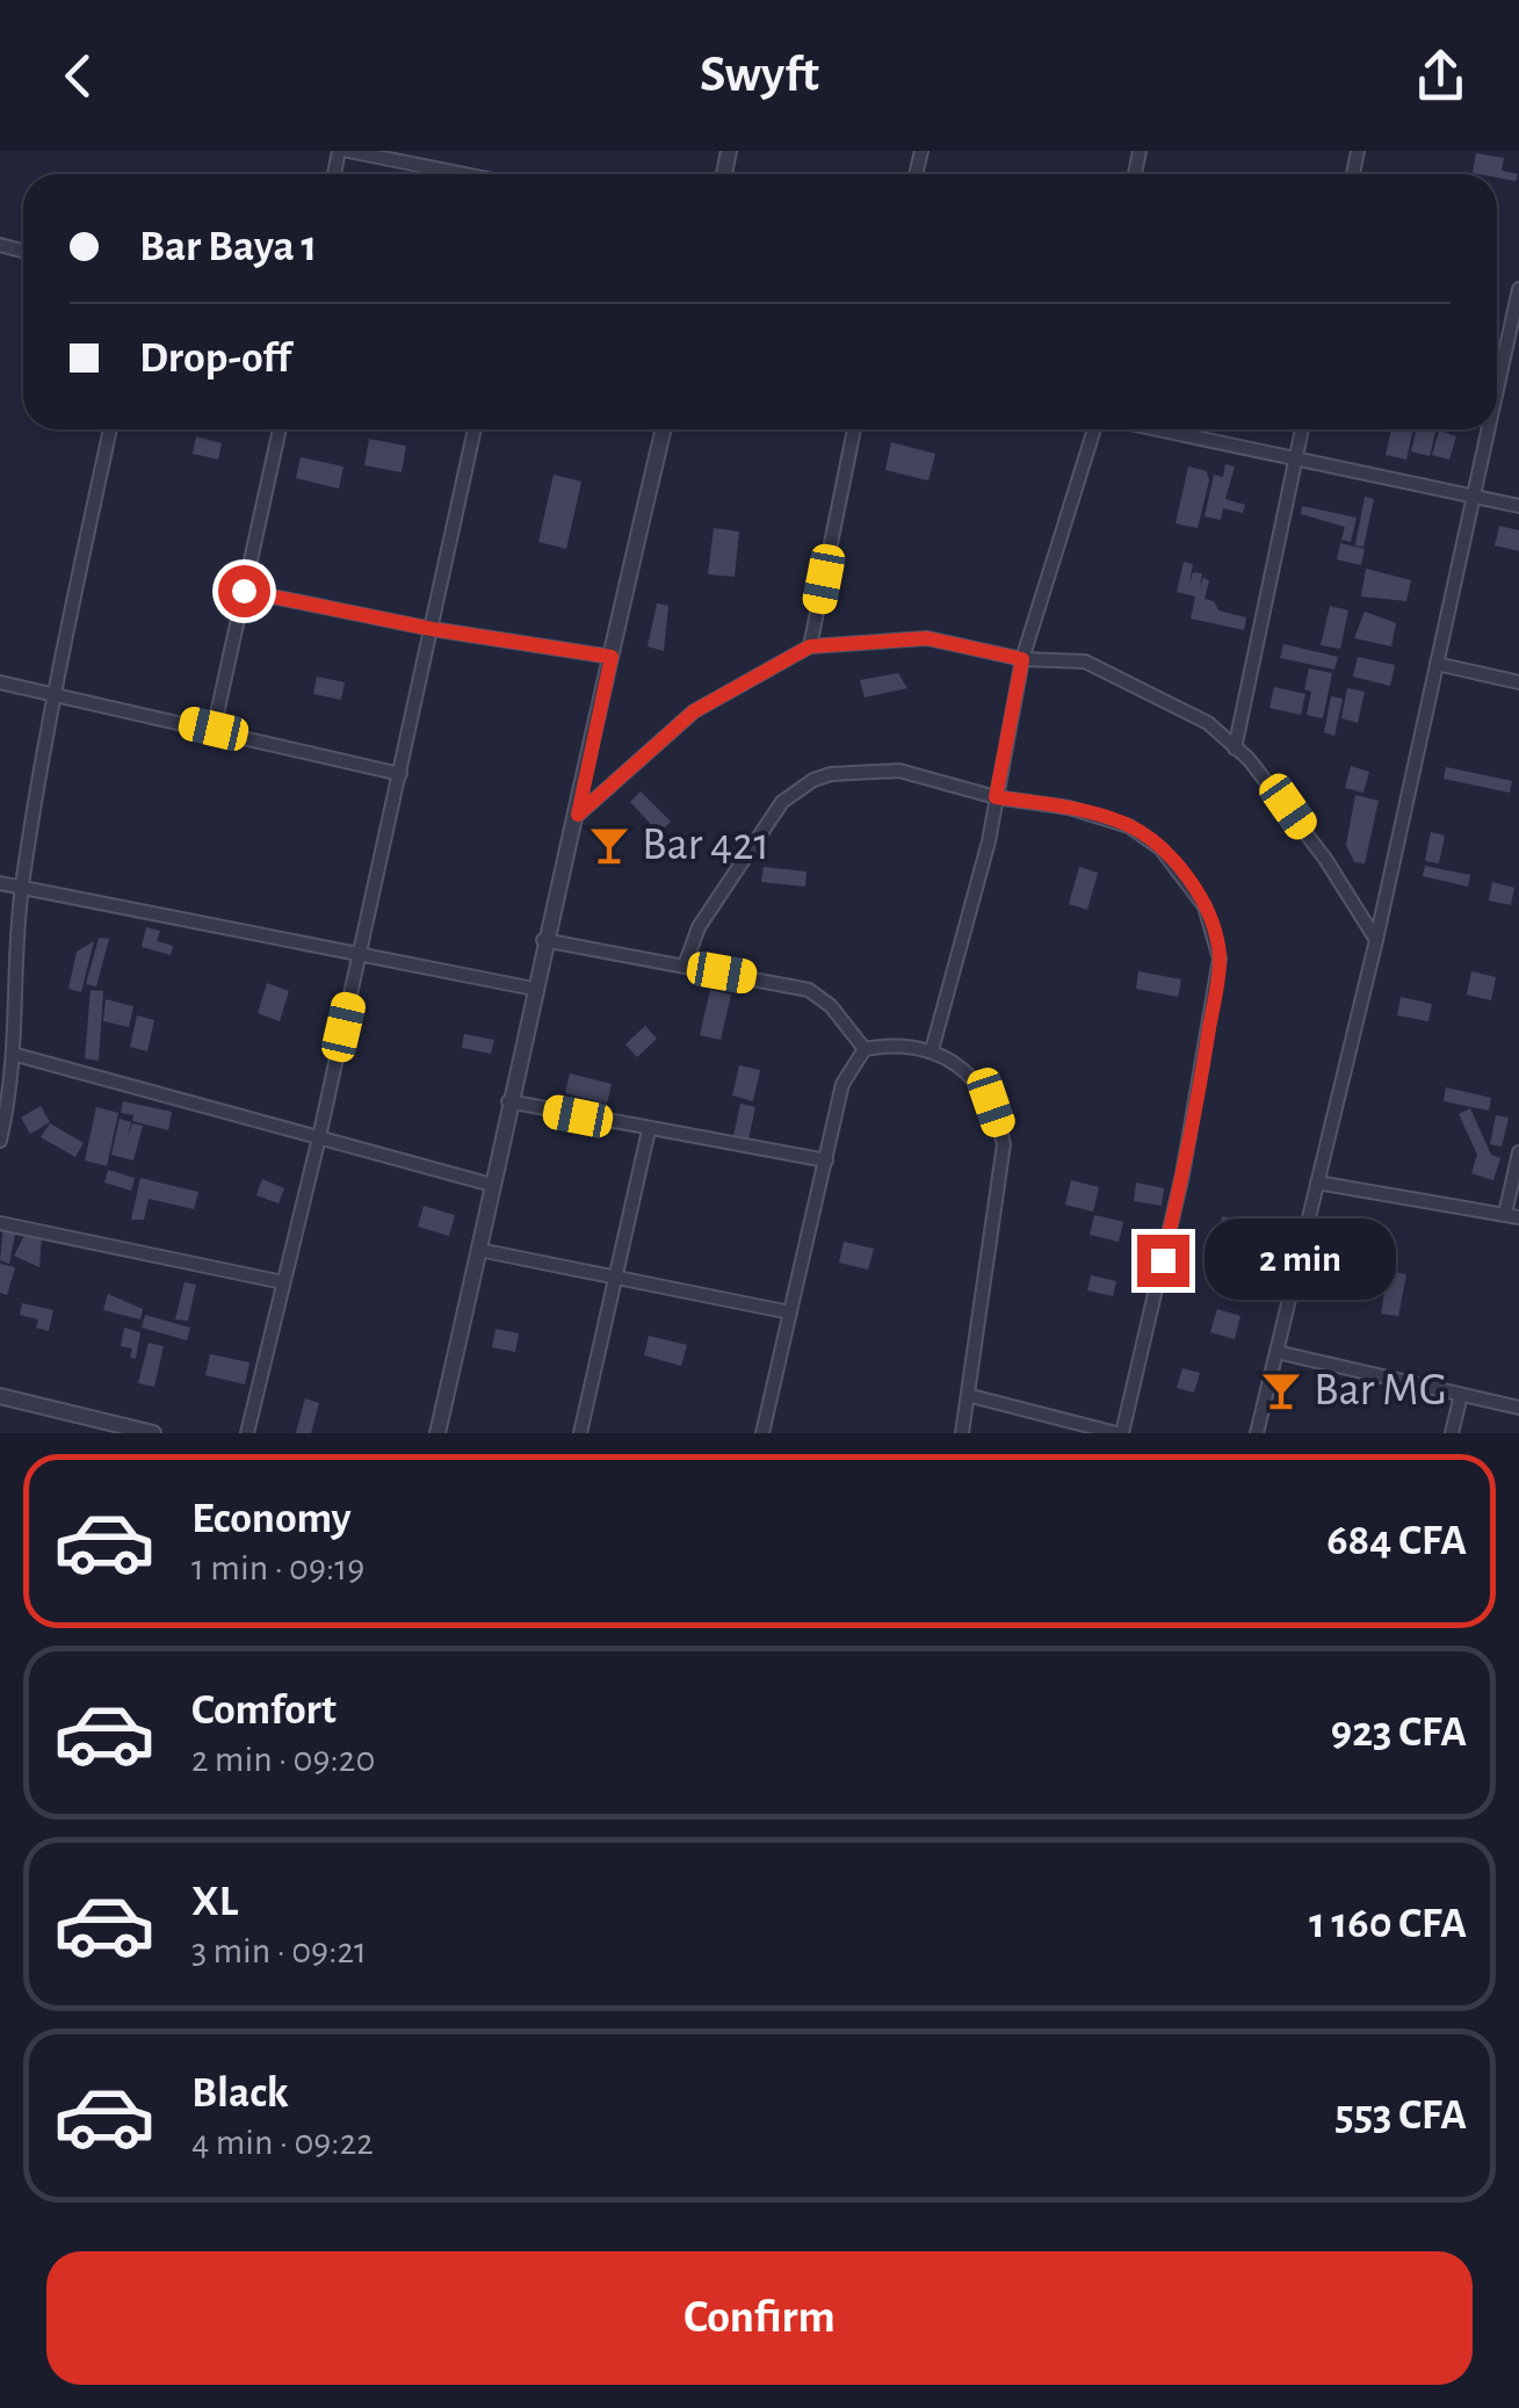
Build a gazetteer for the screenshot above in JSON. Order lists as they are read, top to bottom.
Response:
{
  "places": {
    "bar": ["Bar 421", "Bar MG"]
  },
  "page": {
    "header": "Swyft",
    "banner": ["Bar Baya 1", "Drop-off"],
    "bubble": "2 min",
    "list": [
      {
        "name": "Economy",
        "note": "1 min · 09:19",
        "value": "684 CFA"
      },
      {
        "name": "Comfort",
        "note": "2 min · 09:20",
        "value": "923 CFA"
      },
      {
        "name": "XL",
        "note": "3 min · 09:21",
        "value": "1 160 CFA"
      },
      {
        "name": "Black",
        "note": "4 min · 09:22",
        "value": "553 CFA"
      }
    ],
    "buttons": "Confirm"
  }
}
